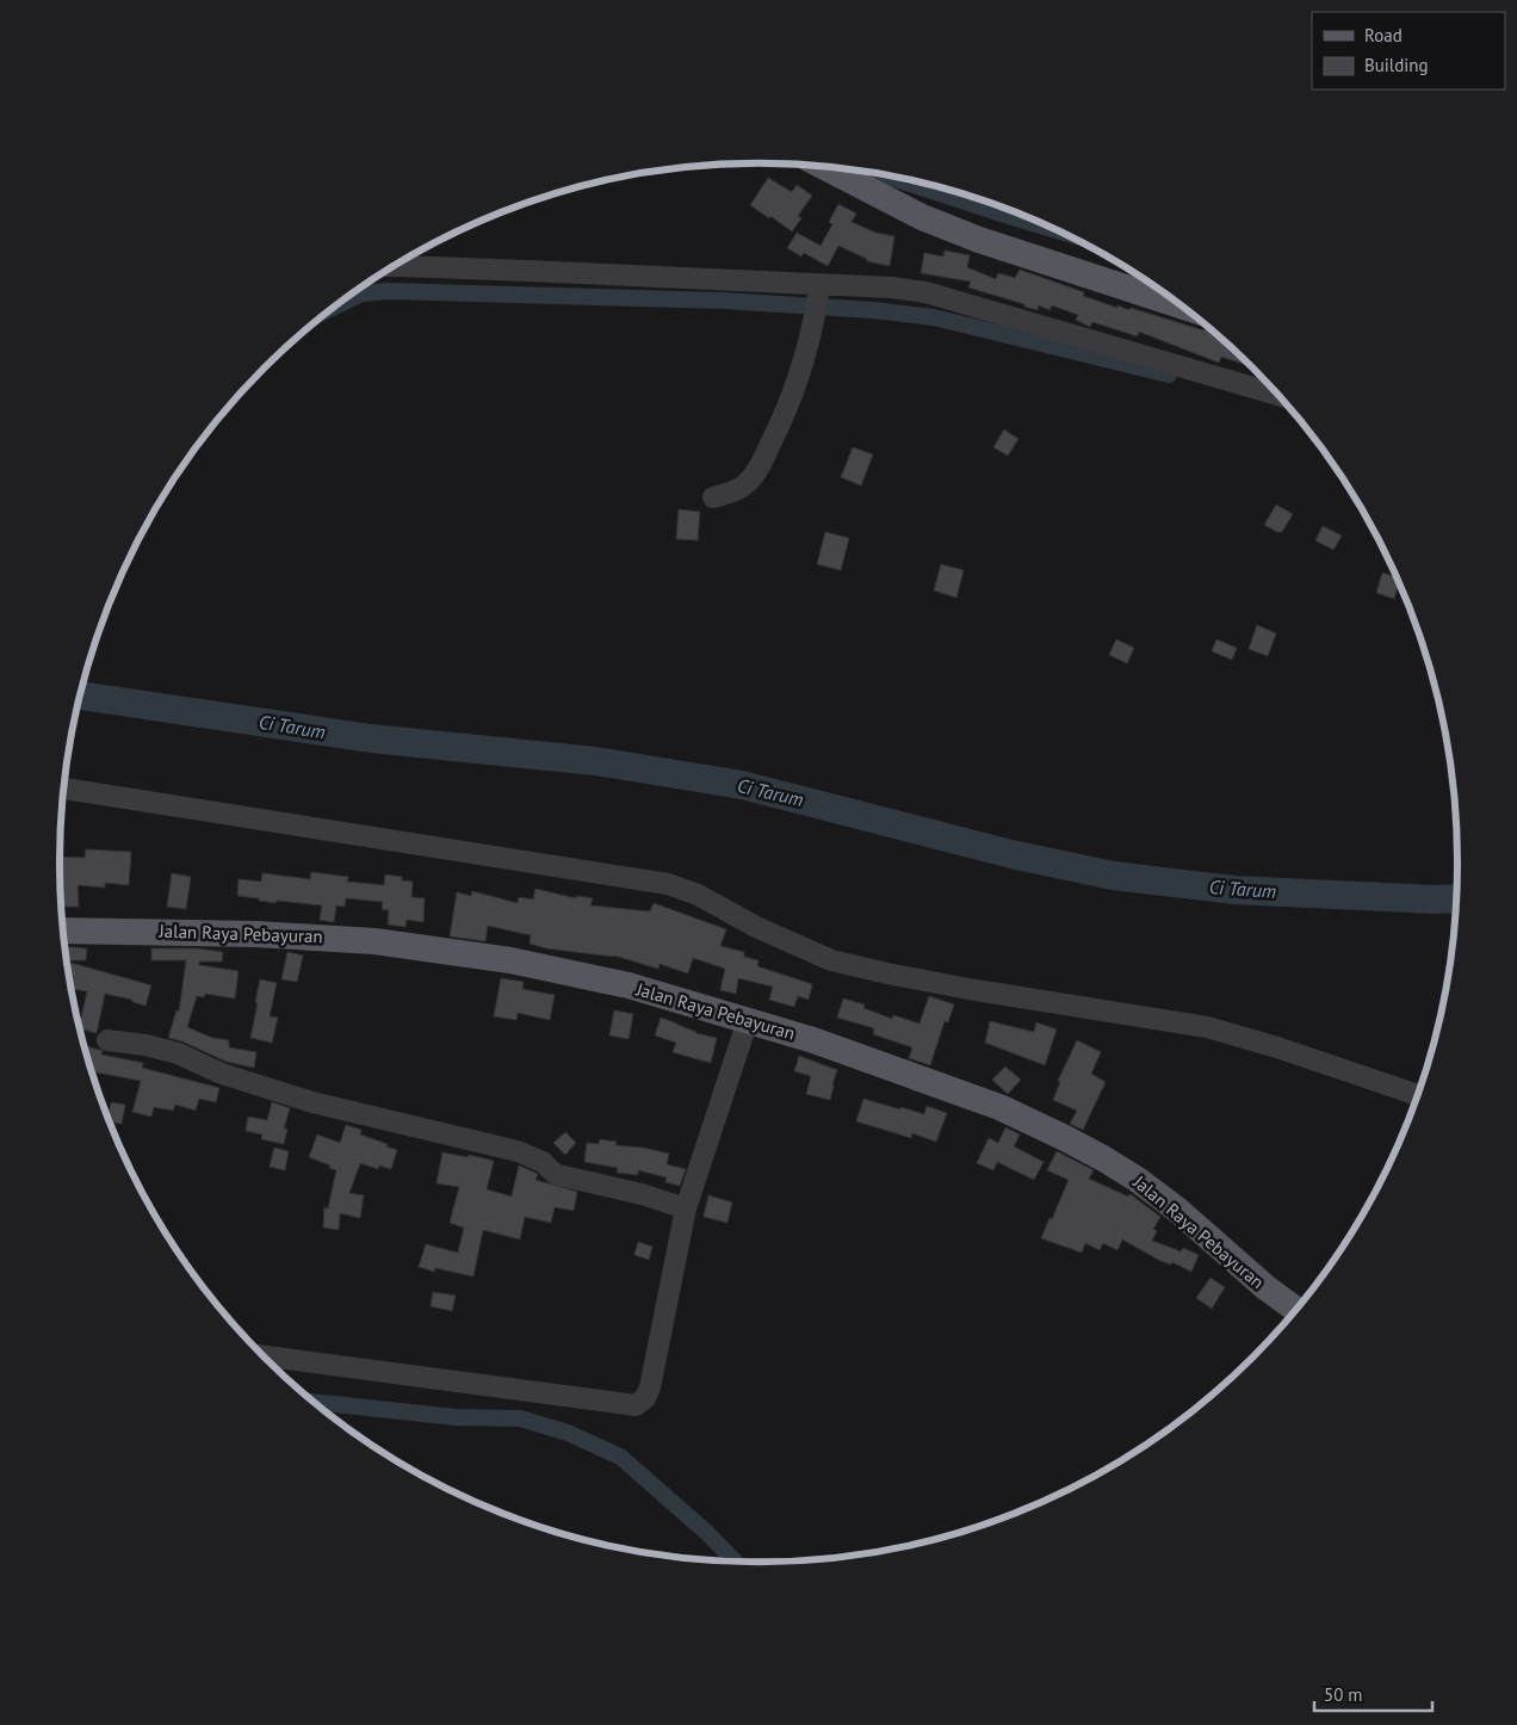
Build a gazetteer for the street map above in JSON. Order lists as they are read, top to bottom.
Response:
{
  "streets": {
    "main road": ["Jalan Raya Pebayuran"]
  },
  "water": ["Ci Tarum"],
  "legend": ["Road", "Building"],
  "scale_bar": "50 m"
}
